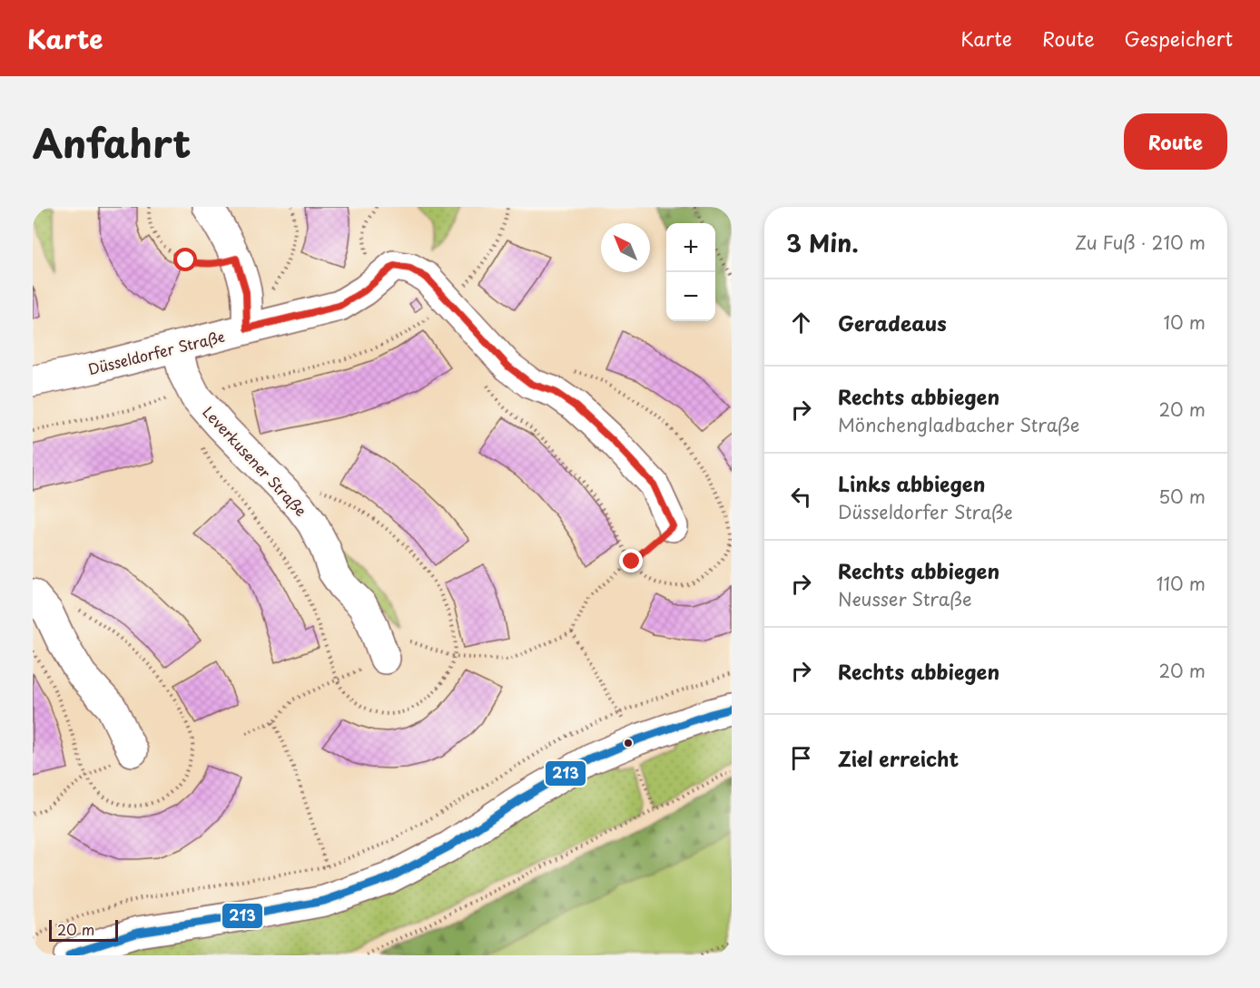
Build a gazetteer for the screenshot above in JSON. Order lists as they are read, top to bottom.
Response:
{
  "streets": {
    "street": ["Düsseldorfer Straße", "Leverkusener Straße"]
  },
  "crossings": [
    ["Düsseldorfer Straße", "Leverkusener Straße"]
  ],
  "lines": ["transit line 213"],
  "scale_bar": "20 m",
  "north": "top left",
  "page": {
    "header": "Karte",
    "nav": ["Karte", "Route", "Gespeichert"],
    "title": "Anfahrt",
    "buttons": "Route",
    "heading": ["3 Min.", "Zu Fuß · 210 m"],
    "map_buttons": ["+", "−"],
    "list": [
      ["Geradeaus", "10 m"],
      ["Rechts abbiegen", "Mönchengladbacher Straße", "20 m"],
      ["Links abbiegen", "Düsseldorfer Straße", "50 m"],
      ["Rechts abbiegen", "Neusser Straße", "110 m"],
      ["Rechts abbiegen", "20 m"],
      "Ziel erreicht"
    ],
    "scale": "20 m"
  }
}
